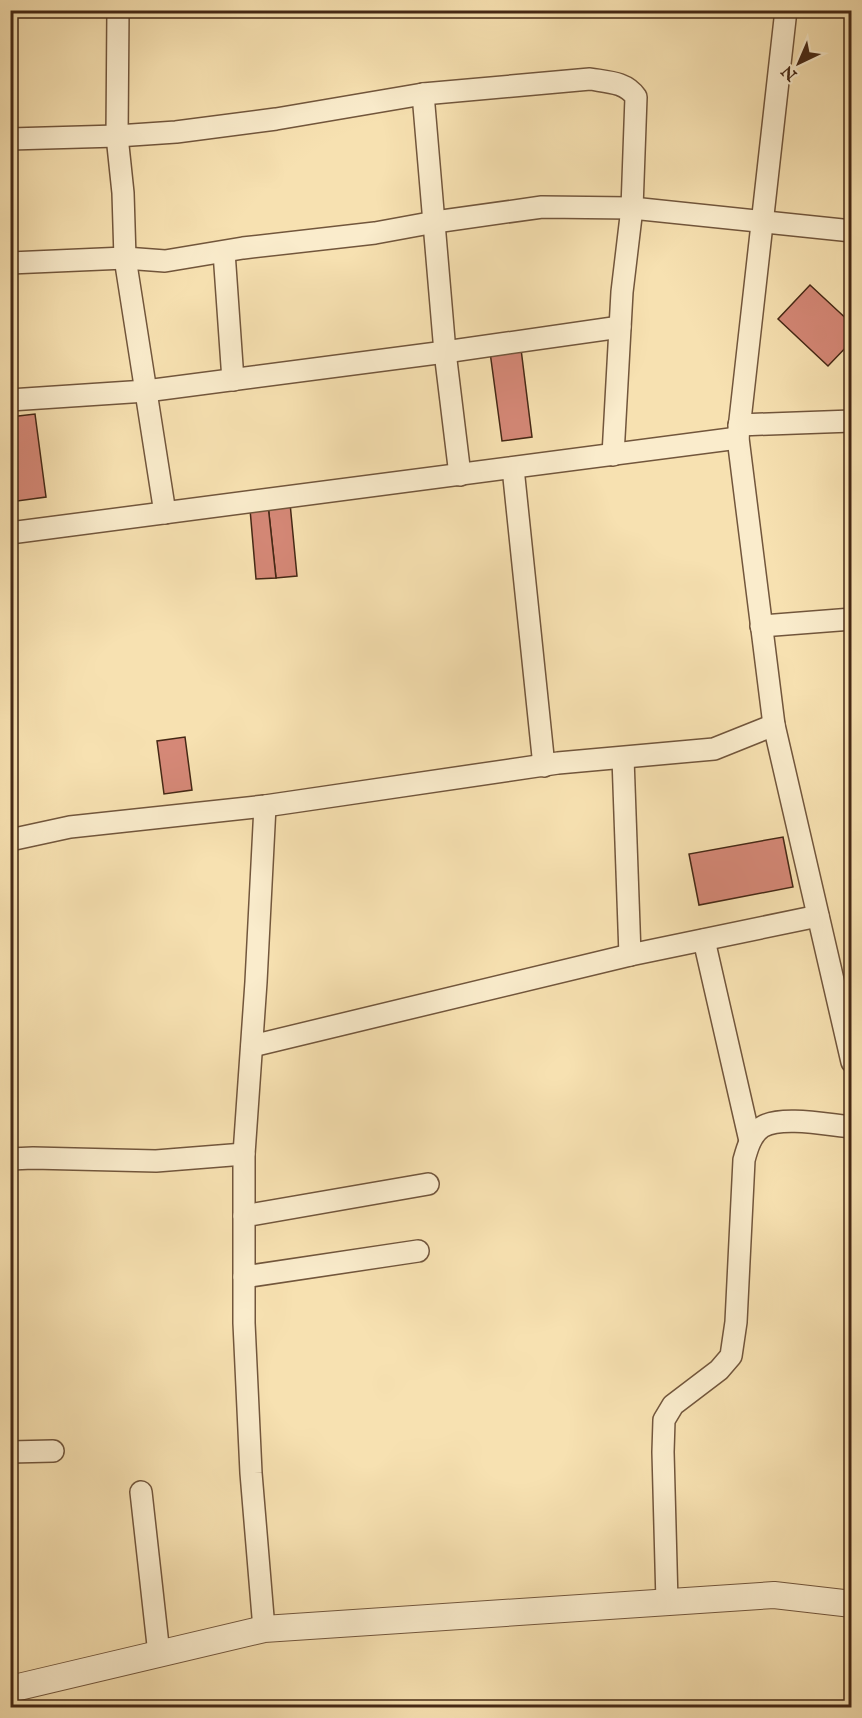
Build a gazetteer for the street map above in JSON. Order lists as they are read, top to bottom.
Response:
{
  "north": "bottom left"
}
